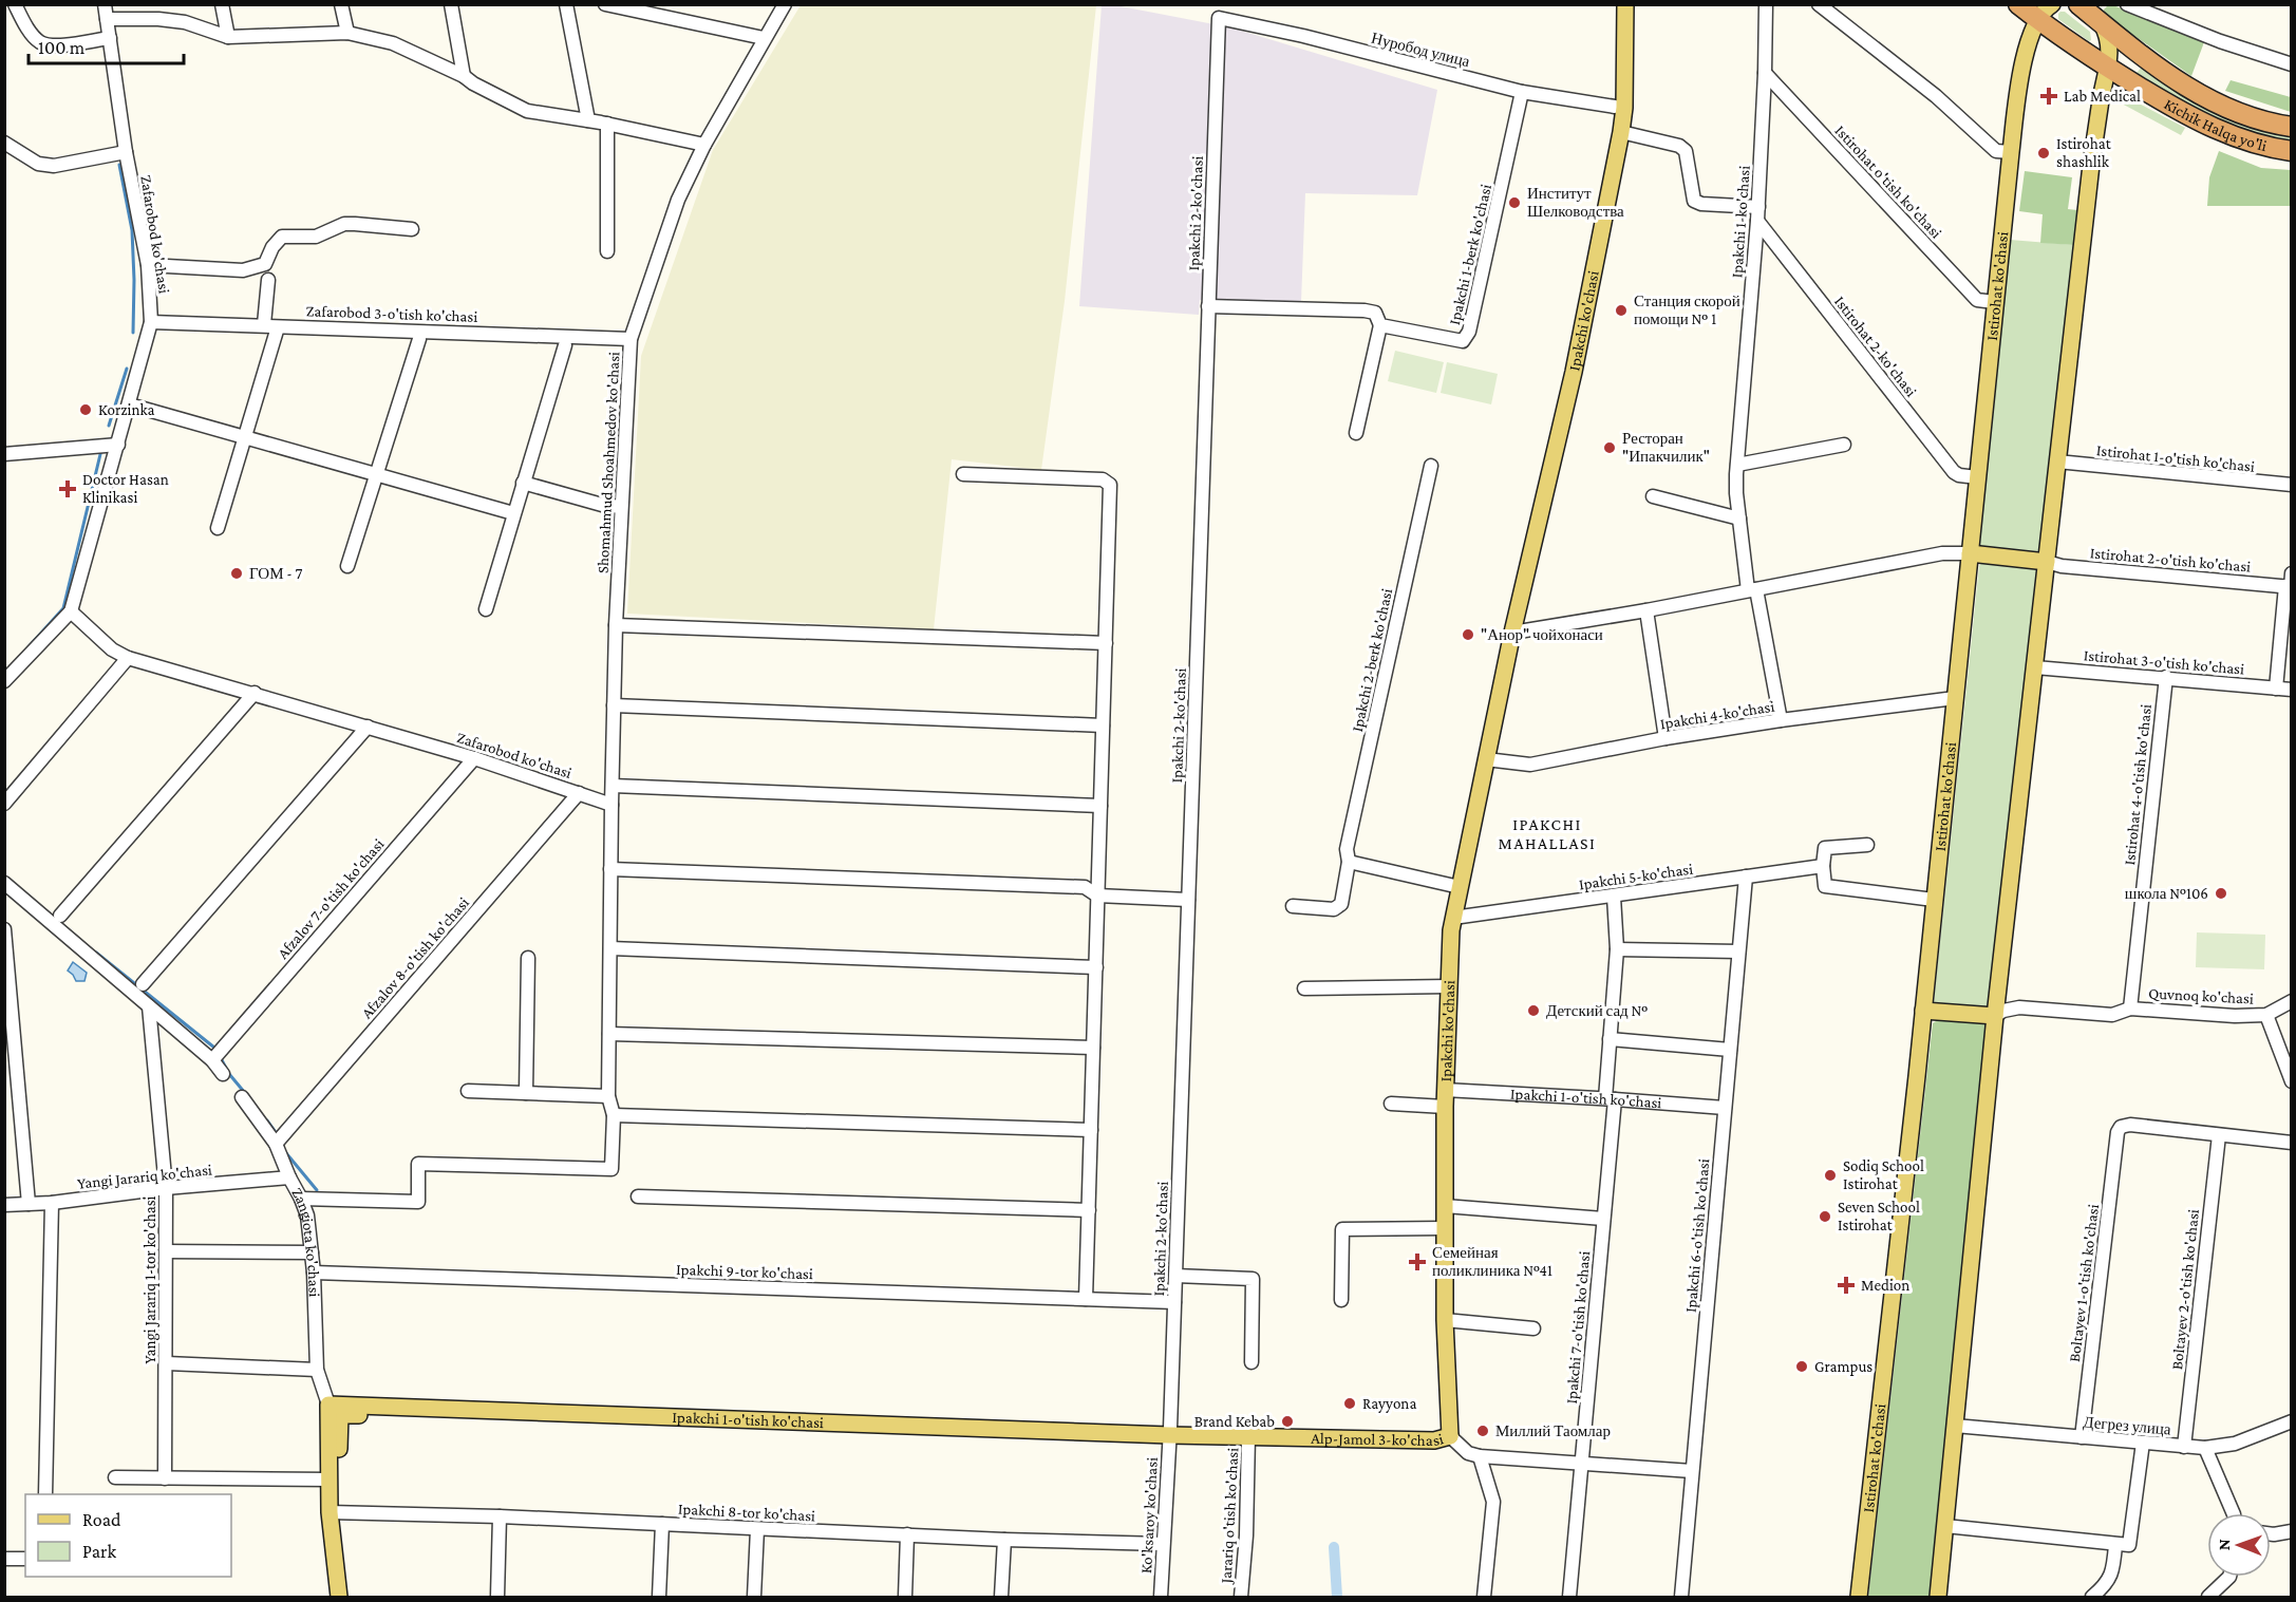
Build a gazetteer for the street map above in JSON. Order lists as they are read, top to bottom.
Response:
{
  "streets": {
    "highway": ["Kichik Halqa yo'li"],
    "main road": [
      "Istirohat ko'chasi",
      "Ipakchi ko'chasi",
      "Ipakchi 1-o'tish ko'chasi",
      "Zangiota ko'chasi",
      "Alp-Jamol 3-ko'chasi"
    ],
    "street": [
      "Нуробод улица",
      "Istirohat o'tish ko'chasi",
      "Ipakchi 2-ko'chasi",
      "Ipakchi 1-ko'chasi",
      "Zafarobod ko'chasi",
      "Ipakchi 1-berk ko'chasi",
      "Zafarobod 3-o'tish ko'chasi",
      "Istirohat 2-ko'chasi",
      "Istirohat 1-o'tish ko'chasi",
      "Shomahmud Shoahmedov ko'chasi",
      "Istirohat 2-o'tish ko'chasi",
      "Ipakchi 2-berk ko'chasi",
      "Istirohat 3-o'tish ko'chasi",
      "Ipakchi 4-ko'chasi",
      "Istirohat 4-o'tish ko'chasi",
      "Ipakchi 5-ko'chasi",
      "Afzalov 7-o'tish ko'chasi",
      "Afzalov 8-o'tish ko'chasi",
      "Quvnoq ko'chasi",
      "Yangi Jarariq ko'chasi",
      "Ipakchi 6-o'tish ko'chasi",
      "Ipakchi 9-tor ko'chasi",
      "Yangi Jarariq 1-tor ko'chasi",
      "Boltayev 1-o'tish ko'chasi",
      "Boltayev 2-o'tish ko'chasi",
      "Ipakchi 7-o'tish ko'chasi",
      "Дегрез улица",
      "Ipakchi 8-tor ko'chasi",
      "Ko'ksaroy ko'chasi",
      "Jarariq o'tish ko'chasi"
    ]
  },
  "crossings": [
    ["Нуробод улица", "Ipakchi 2-ko'chasi"],
    ["Нуробод улица", "Ipakchi 1-berk ko'chasi"],
    ["Kichik Halqa yo'li", "Istirohat ko'chasi"],
    ["Istirohat o'tish ko'chasi", "Ipakchi 1-ko'chasi"],
    ["Istirohat o'tish ko'chasi", "Istirohat ko'chasi"],
    ["Ipakchi 2-ko'chasi", "Ipakchi 1-berk ko'chasi"],
    ["Ipakchi 2-ko'chasi", "Ipakchi 1-o'tish ko'chasi"],
    ["Ipakchi 2-ko'chasi", "Ipakchi 9-tor ko'chasi"],
    ["Ipakchi 2-ko'chasi", "Alp-Jamol 3-ko'chasi"],
    ["Ipakchi 2-ko'chasi", "Ko'ksaroy ko'chasi"],
    ["Ipakchi 1-ko'chasi", "Istirohat 2-ko'chasi"],
    ["Ipakchi 1-ko'chasi", "Ipakchi 4-ko'chasi"],
    ["Zafarobod ko'chasi", "Zafarobod 3-o'tish ko'chasi"],
    ["Zafarobod ko'chasi", "Shomahmud Shoahmedov ko'chasi"],
    ["Zafarobod ko'chasi", "Afzalov 7-o'tish ko'chasi"],
    ["Zafarobod ko'chasi", "Afzalov 8-o'tish ko'chasi"],
    ["Istirohat ko'chasi", "Istirohat 2-ko'chasi"],
    ["Istirohat ko'chasi", "Ipakchi 4-ko'chasi"],
    ["Zafarobod 3-o'tish ko'chasi", "Shomahmud Shoahmedov ko'chasi"],
    ["Ipakchi ko'chasi", "Ipakchi 4-ko'chasi"],
    ["Ipakchi ko'chasi", "Ipakchi 5-ko'chasi"],
    ["Ipakchi ko'chasi", "Ipakchi 1-o'tish ko'chasi"],
    ["Ipakchi ko'chasi", "Alp-Jamol 3-ko'chasi"],
    ["Istirohat 3-o'tish ko'chasi", "Istirohat 4-o'tish ko'chasi"],
    ["Istirohat 4-o'tish ko'chasi", "Quvnoq ko'chasi"],
    ["Ipakchi 5-ko'chasi", "Ipakchi 6-o'tish ko'chasi"],
    ["Ipakchi 5-ko'chasi", "Ipakchi 7-o'tish ko'chasi"],
    ["Afzalov 8-o'tish ko'chasi", "Zangiota ko'chasi"],
    ["Ipakchi 1-o'tish ko'chasi", "Ipakchi 6-o'tish ko'chasi"],
    ["Ipakchi 1-o'tish ko'chasi", "Zangiota ko'chasi"],
    ["Ipakchi 1-o'tish ko'chasi", "Ipakchi 7-o'tish ko'chasi"],
    ["Ipakchi 1-o'tish ko'chasi", "Alp-Jamol 3-ko'chasi"],
    ["Ipakchi 1-o'tish ko'chasi", "Ko'ksaroy ko'chasi"],
    ["Yangi Jarariq ko'chasi", "Zangiota ko'chasi"],
    ["Yangi Jarariq ko'chasi", "Yangi Jarariq 1-tor ko'chasi"],
    ["Zangiota ko'chasi", "Ipakchi 9-tor ko'chasi"],
    ["Zangiota ko'chasi", "Ipakchi 8-tor ko'chasi"],
    ["Boltayev 1-o'tish ko'chasi", "Boltayev 2-o'tish ko'chasi"],
    ["Boltayev 1-o'tish ko'chasi", "Дегрез улица"],
    ["Boltayev 2-o'tish ko'chasi", "Дегрез улица"],
    ["Alp-Jamol 3-ko'chasi", "Ko'ksaroy ko'chasi"],
    ["Alp-Jamol 3-ko'chasi", "Jarariq o'tish ko'chasi"],
    ["Ipakchi 8-tor ko'chasi", "Ko'ksaroy ko'chasi"]
  ],
  "districts": ["IPAKCHI MAHALLASI"],
  "places": {
    "health": [
      "Lab Medical",
      "Doctor Hasan Klinikasi",
      "Семейная поликлиника №41",
      "Medion"
    ],
    "other": [
      "Istirohat shashlik",
      "Институт Шелководства",
      "Станция скорой помощи № 1",
      "Korzinka",
      "Ресторан \"Ипакчилик\"",
      "ГОМ - 7",
      "\"Анор\" чойхонаси",
      "школа №106",
      "Детский сад №",
      "Sodiq School Istirohat",
      "Seven School Istirohat",
      "Grampus",
      "Rayyona",
      "Brand Kebab",
      "Миллий Таомлар"
    ]
  },
  "legend": ["Road", "Park"],
  "scale_bar": "100 m",
  "north": "left"
}
